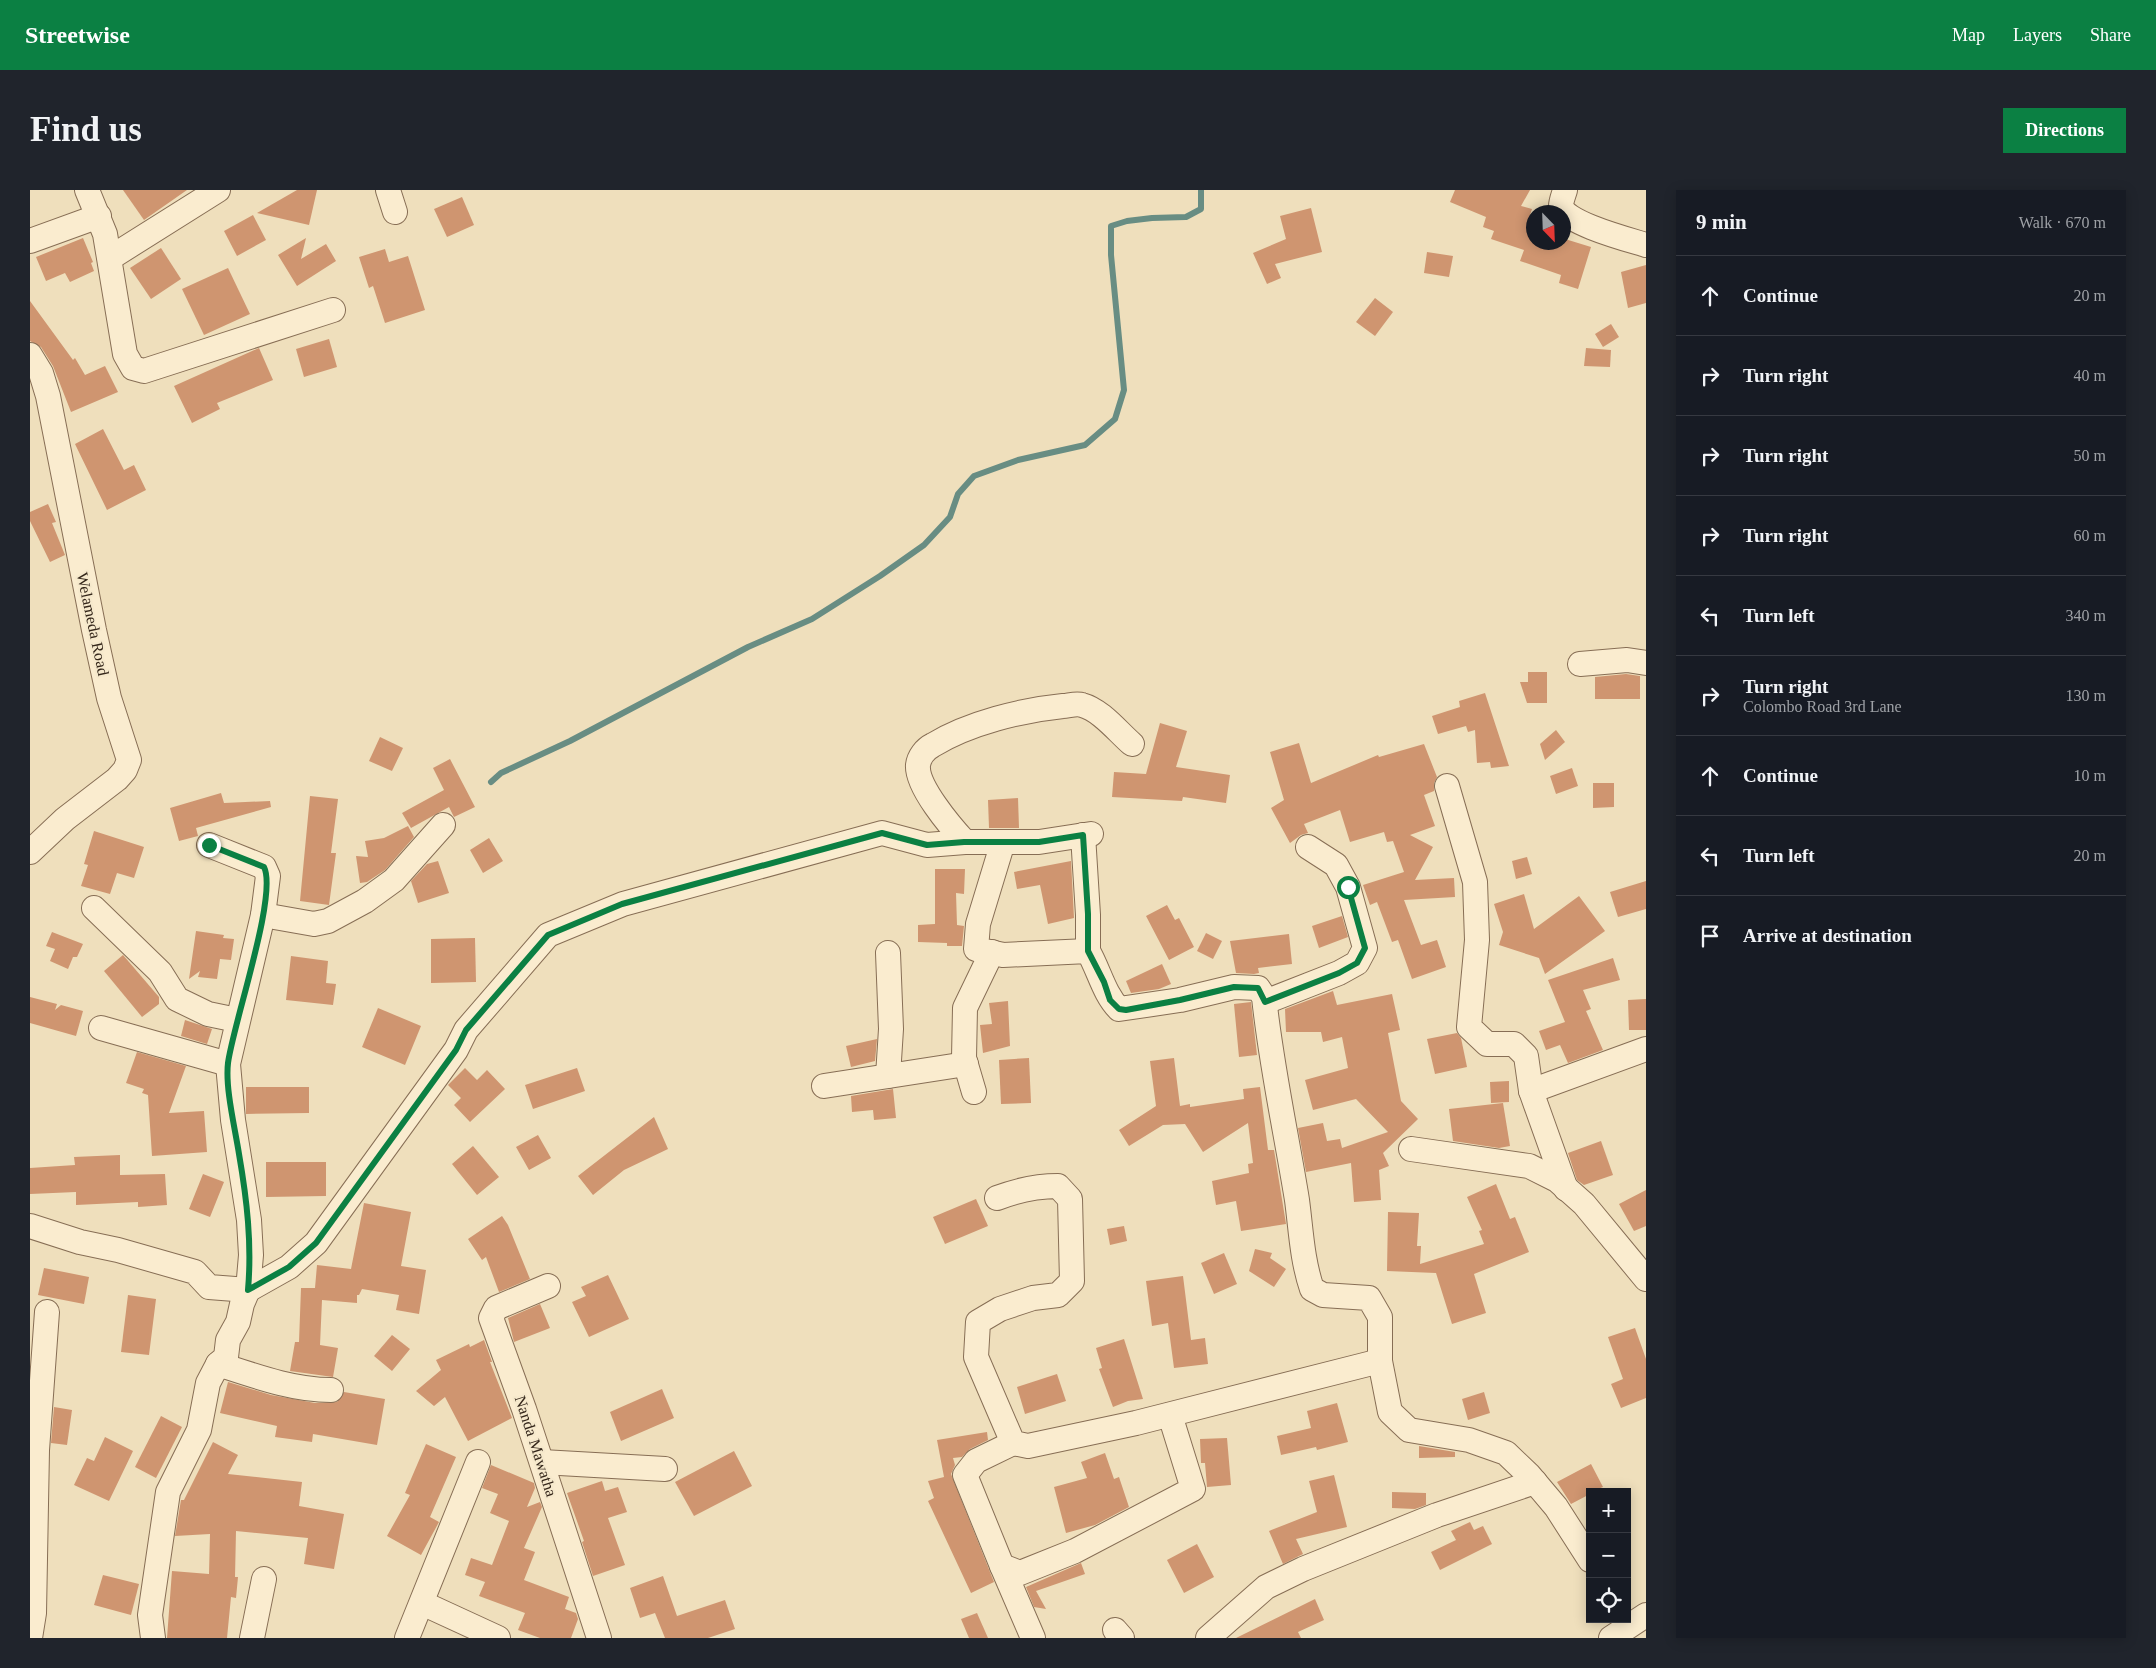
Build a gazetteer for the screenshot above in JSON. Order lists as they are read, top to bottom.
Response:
{
  "streets": {
    "street": ["Welameda Road", "Nanda Mawatha"]
  },
  "north": "bottom right",
  "page": {
    "header": "Streetwise",
    "nav": ["Map", "Layers", "Share"],
    "buttons": "Directions",
    "title": "Find us",
    "heading": ["9 min", "Walk · 670 m"],
    "list": [
      ["Continue", "20 m"],
      ["Turn right", "40 m"],
      ["Turn right", "50 m"],
      ["Turn right", "60 m"],
      ["Turn left", "340 m"],
      ["Turn right", "Colombo Road 3rd Lane", "130 m"],
      ["Continue", "10 m"],
      ["Turn left", "20 m"],
      "Arrive at destination"
    ],
    "map_buttons": ["+", "−"]
  }
}
